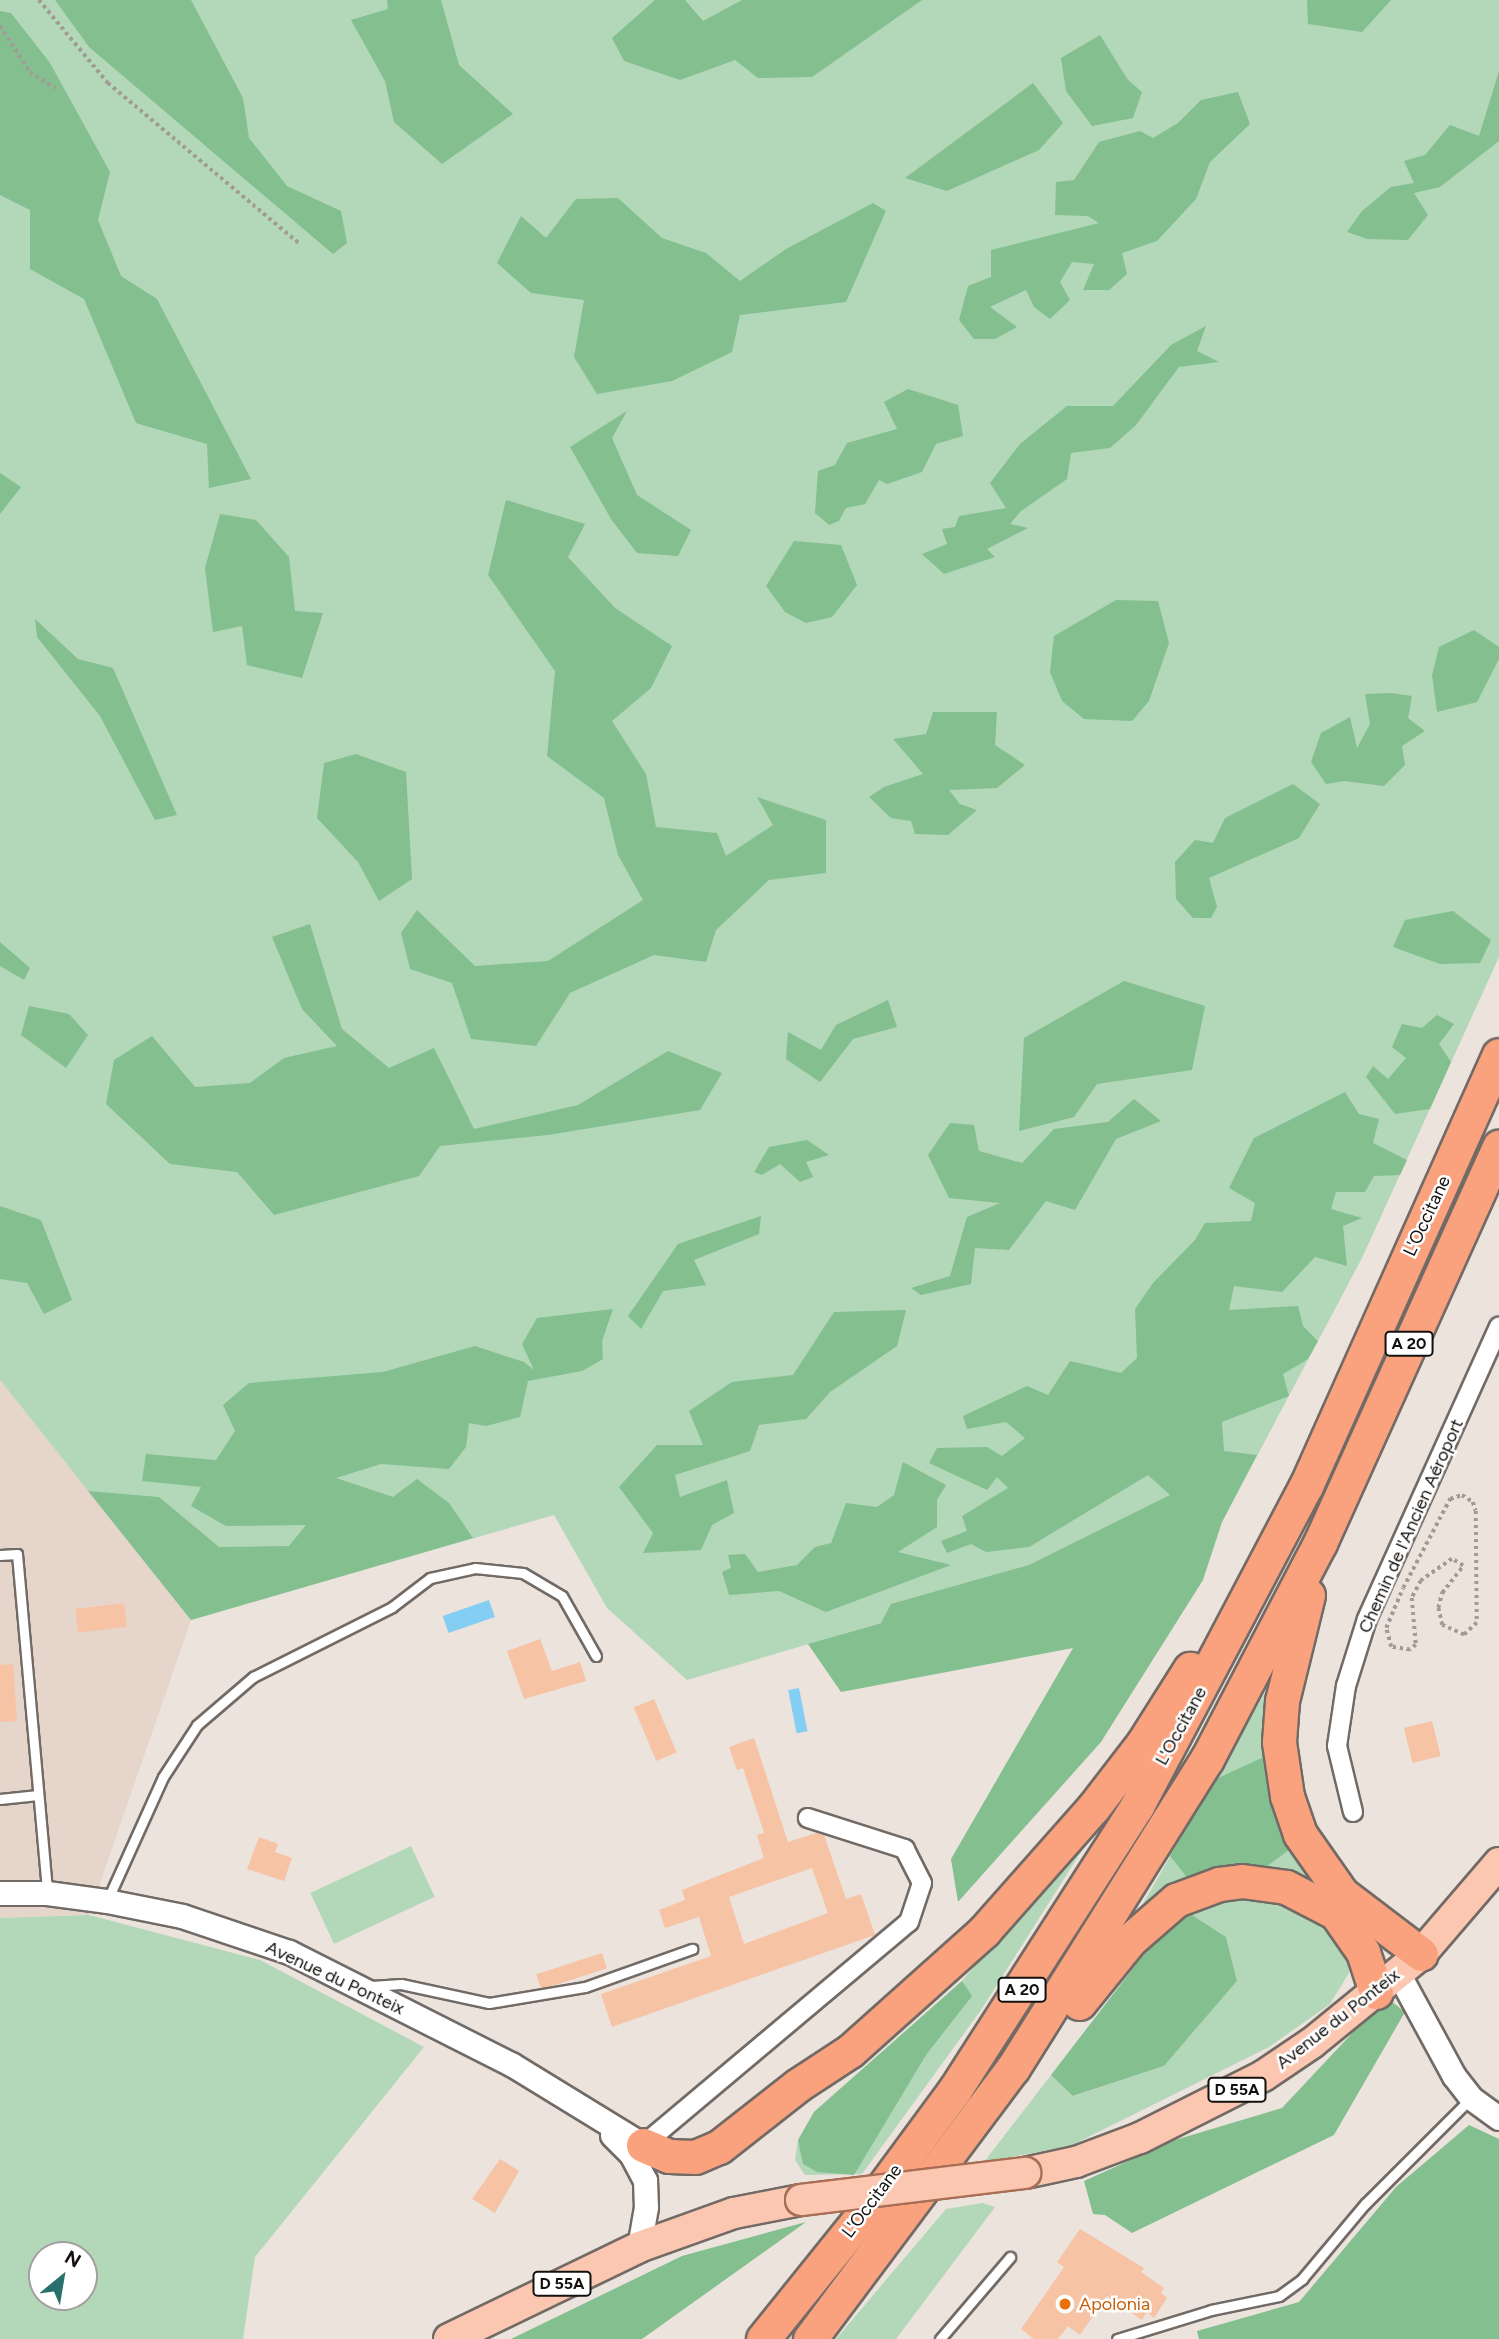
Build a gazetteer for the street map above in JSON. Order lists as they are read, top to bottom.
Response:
{
  "streets": {
    "highway": ["L'Occitane", "A 20"],
    "main road": ["Avenue du Ponteix", "D 55A"],
    "street": ["Chemin de l'Ancien Aéroport"]
  },
  "crossings": [
    ["Avenue du Ponteix", "D 55A"]
  ],
  "places": ["Apolonia"],
  "north": "top right"
}
